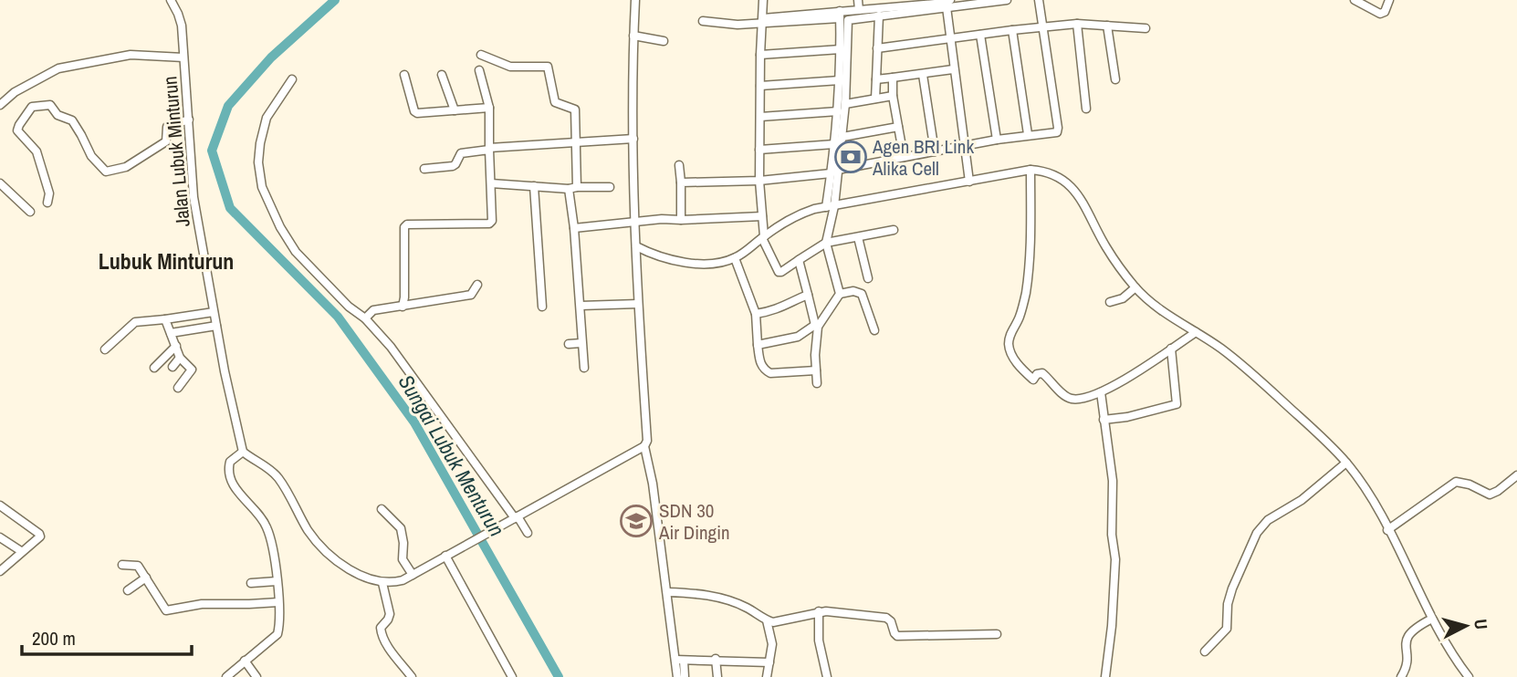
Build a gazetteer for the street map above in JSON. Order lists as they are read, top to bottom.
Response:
{
  "streets": {
    "street": ["Jalan Lubuk Minturun"]
  },
  "districts": ["Lubuk Minturun"],
  "water": ["Sungai Lubuk Menturun"],
  "places": {
    "bank": ["Agen BRI Link Alika Cell"],
    "school or university": ["SDN 30 Air Dingin"]
  },
  "scale_bar": "200 m",
  "north": "right"
}
